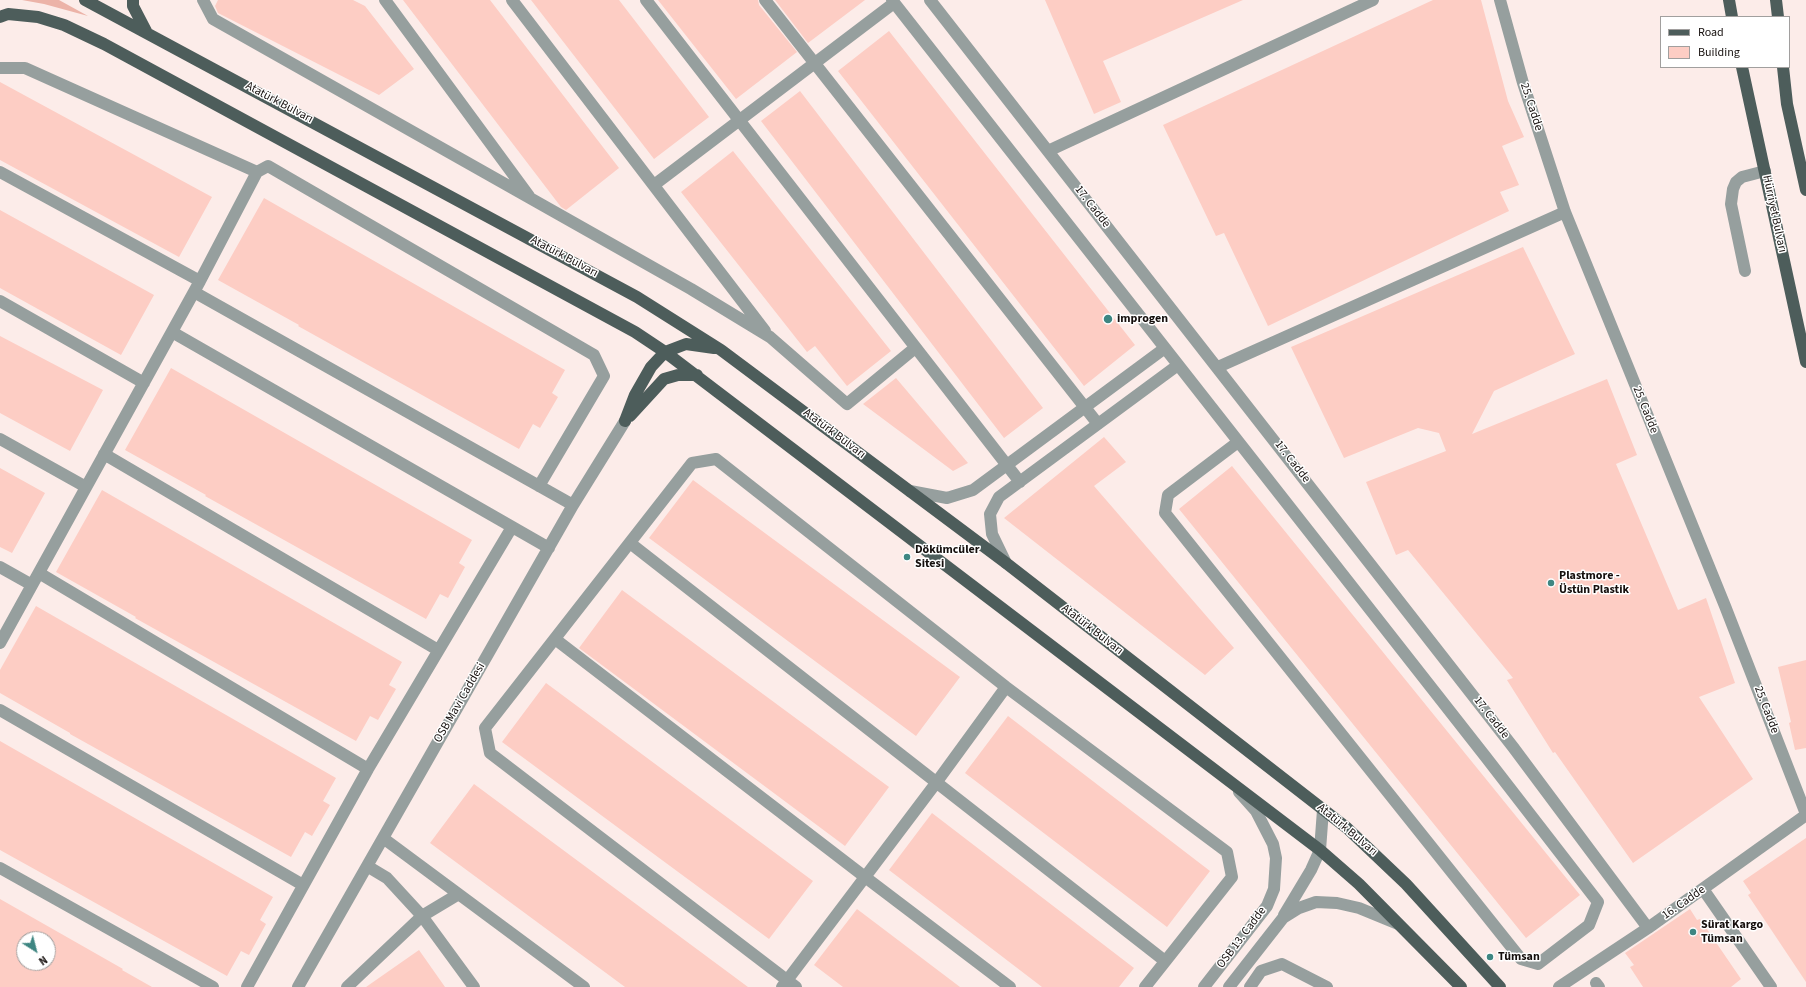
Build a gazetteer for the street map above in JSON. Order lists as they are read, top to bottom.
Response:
{
  "streets": {
    "main road": ["Atatürk Bulvarı", "Hürriyet Bulvarı"],
    "street": [
      "25. Cadde",
      "17. Cadde",
      "OSB Mavi Caddesi",
      "16. Cadde",
      "OSB 13. Cadde"
    ]
  },
  "crossings": [
    ["25. Cadde", "16. Cadde"],
    ["17. Cadde", "16. Cadde"]
  ],
  "places": [
    "improgen",
    "Dökümcüler Sitesi",
    "Plastmore - Üstün Plastik",
    "Sürat Kargo Tümsan",
    "Tümsan"
  ],
  "legend": ["Road", "Building"],
  "north": "bottom right"
}
